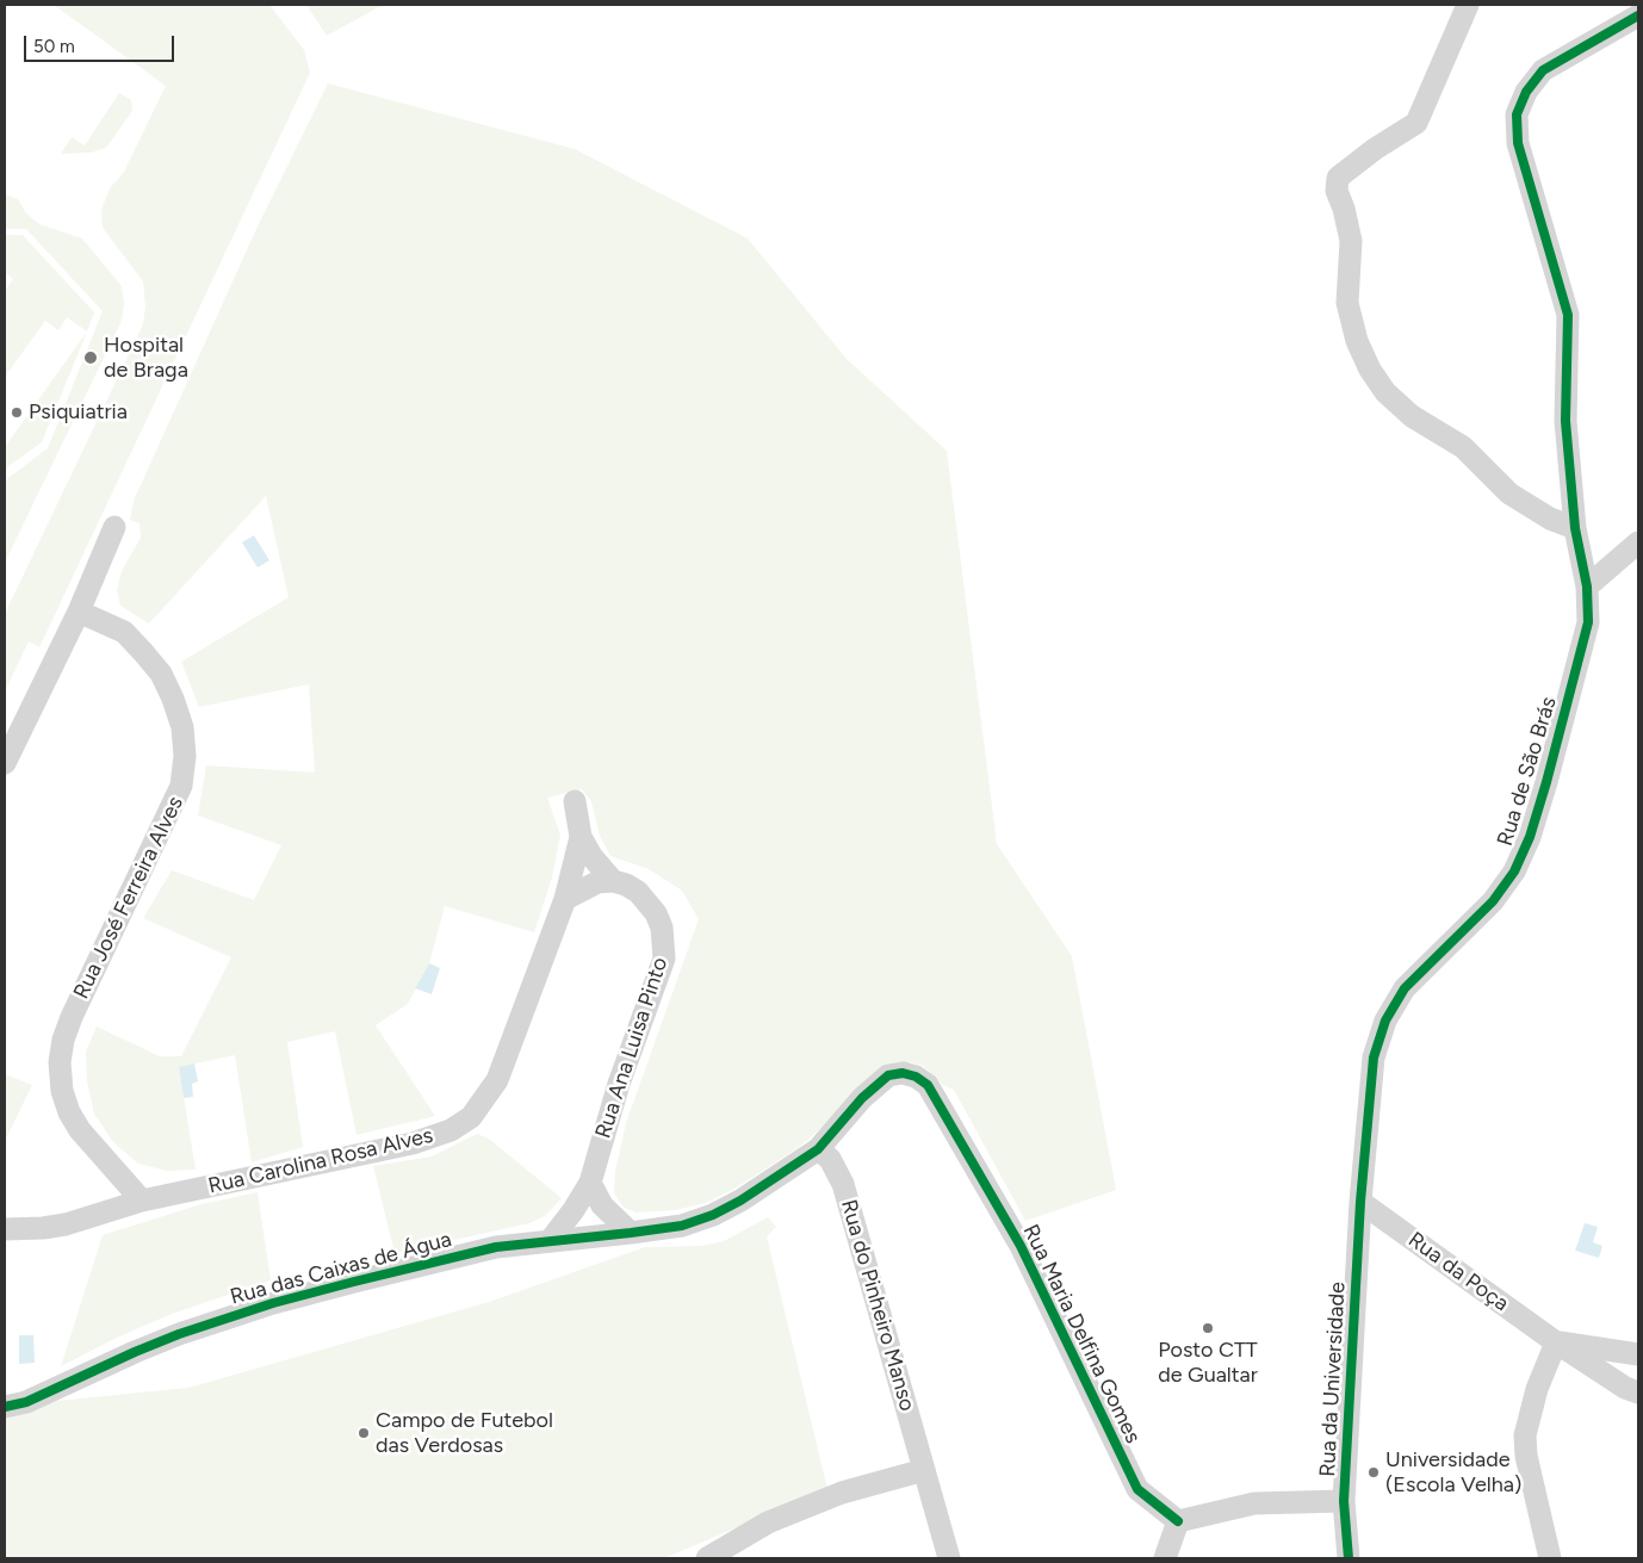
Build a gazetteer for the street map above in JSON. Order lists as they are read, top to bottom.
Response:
{
  "streets": {
    "street": [
      "Rua de São Brás",
      "Rua José Ferreira Alves",
      "Rua Ana Luisa Pinto",
      "Rua Carolina Rosa Alves",
      "Rua das Caixas de Água",
      "Rua da Poça",
      "Rua do Pinheiro Manso",
      "Rua Maria Delfina Gomes",
      "Rua da Universidade"
    ]
  },
  "crossings": [
    ["Rua de São Brás", "Rua da Poça"],
    ["Rua de São Brás", "Rua da Universidade"],
    ["Rua José Ferreira Alves", "Rua Carolina Rosa Alves"],
    ["Rua Ana Luisa Pinto", "Rua das Caixas de Água"],
    ["Rua das Caixas de Água", "Rua Maria Delfina Gomes"],
    ["Rua da Poça", "Rua da Universidade"],
    ["Rua do Pinheiro Manso", "Rua Maria Delfina Gomes"]
  ],
  "places": [
    "Hospital de Braga",
    "Psiquiatria",
    "Posto CTT de Gualtar",
    "Campo de Futebol das Verdosas",
    "Universidade (Escola Velha)"
  ],
  "scale_bar": "50 m"
}
